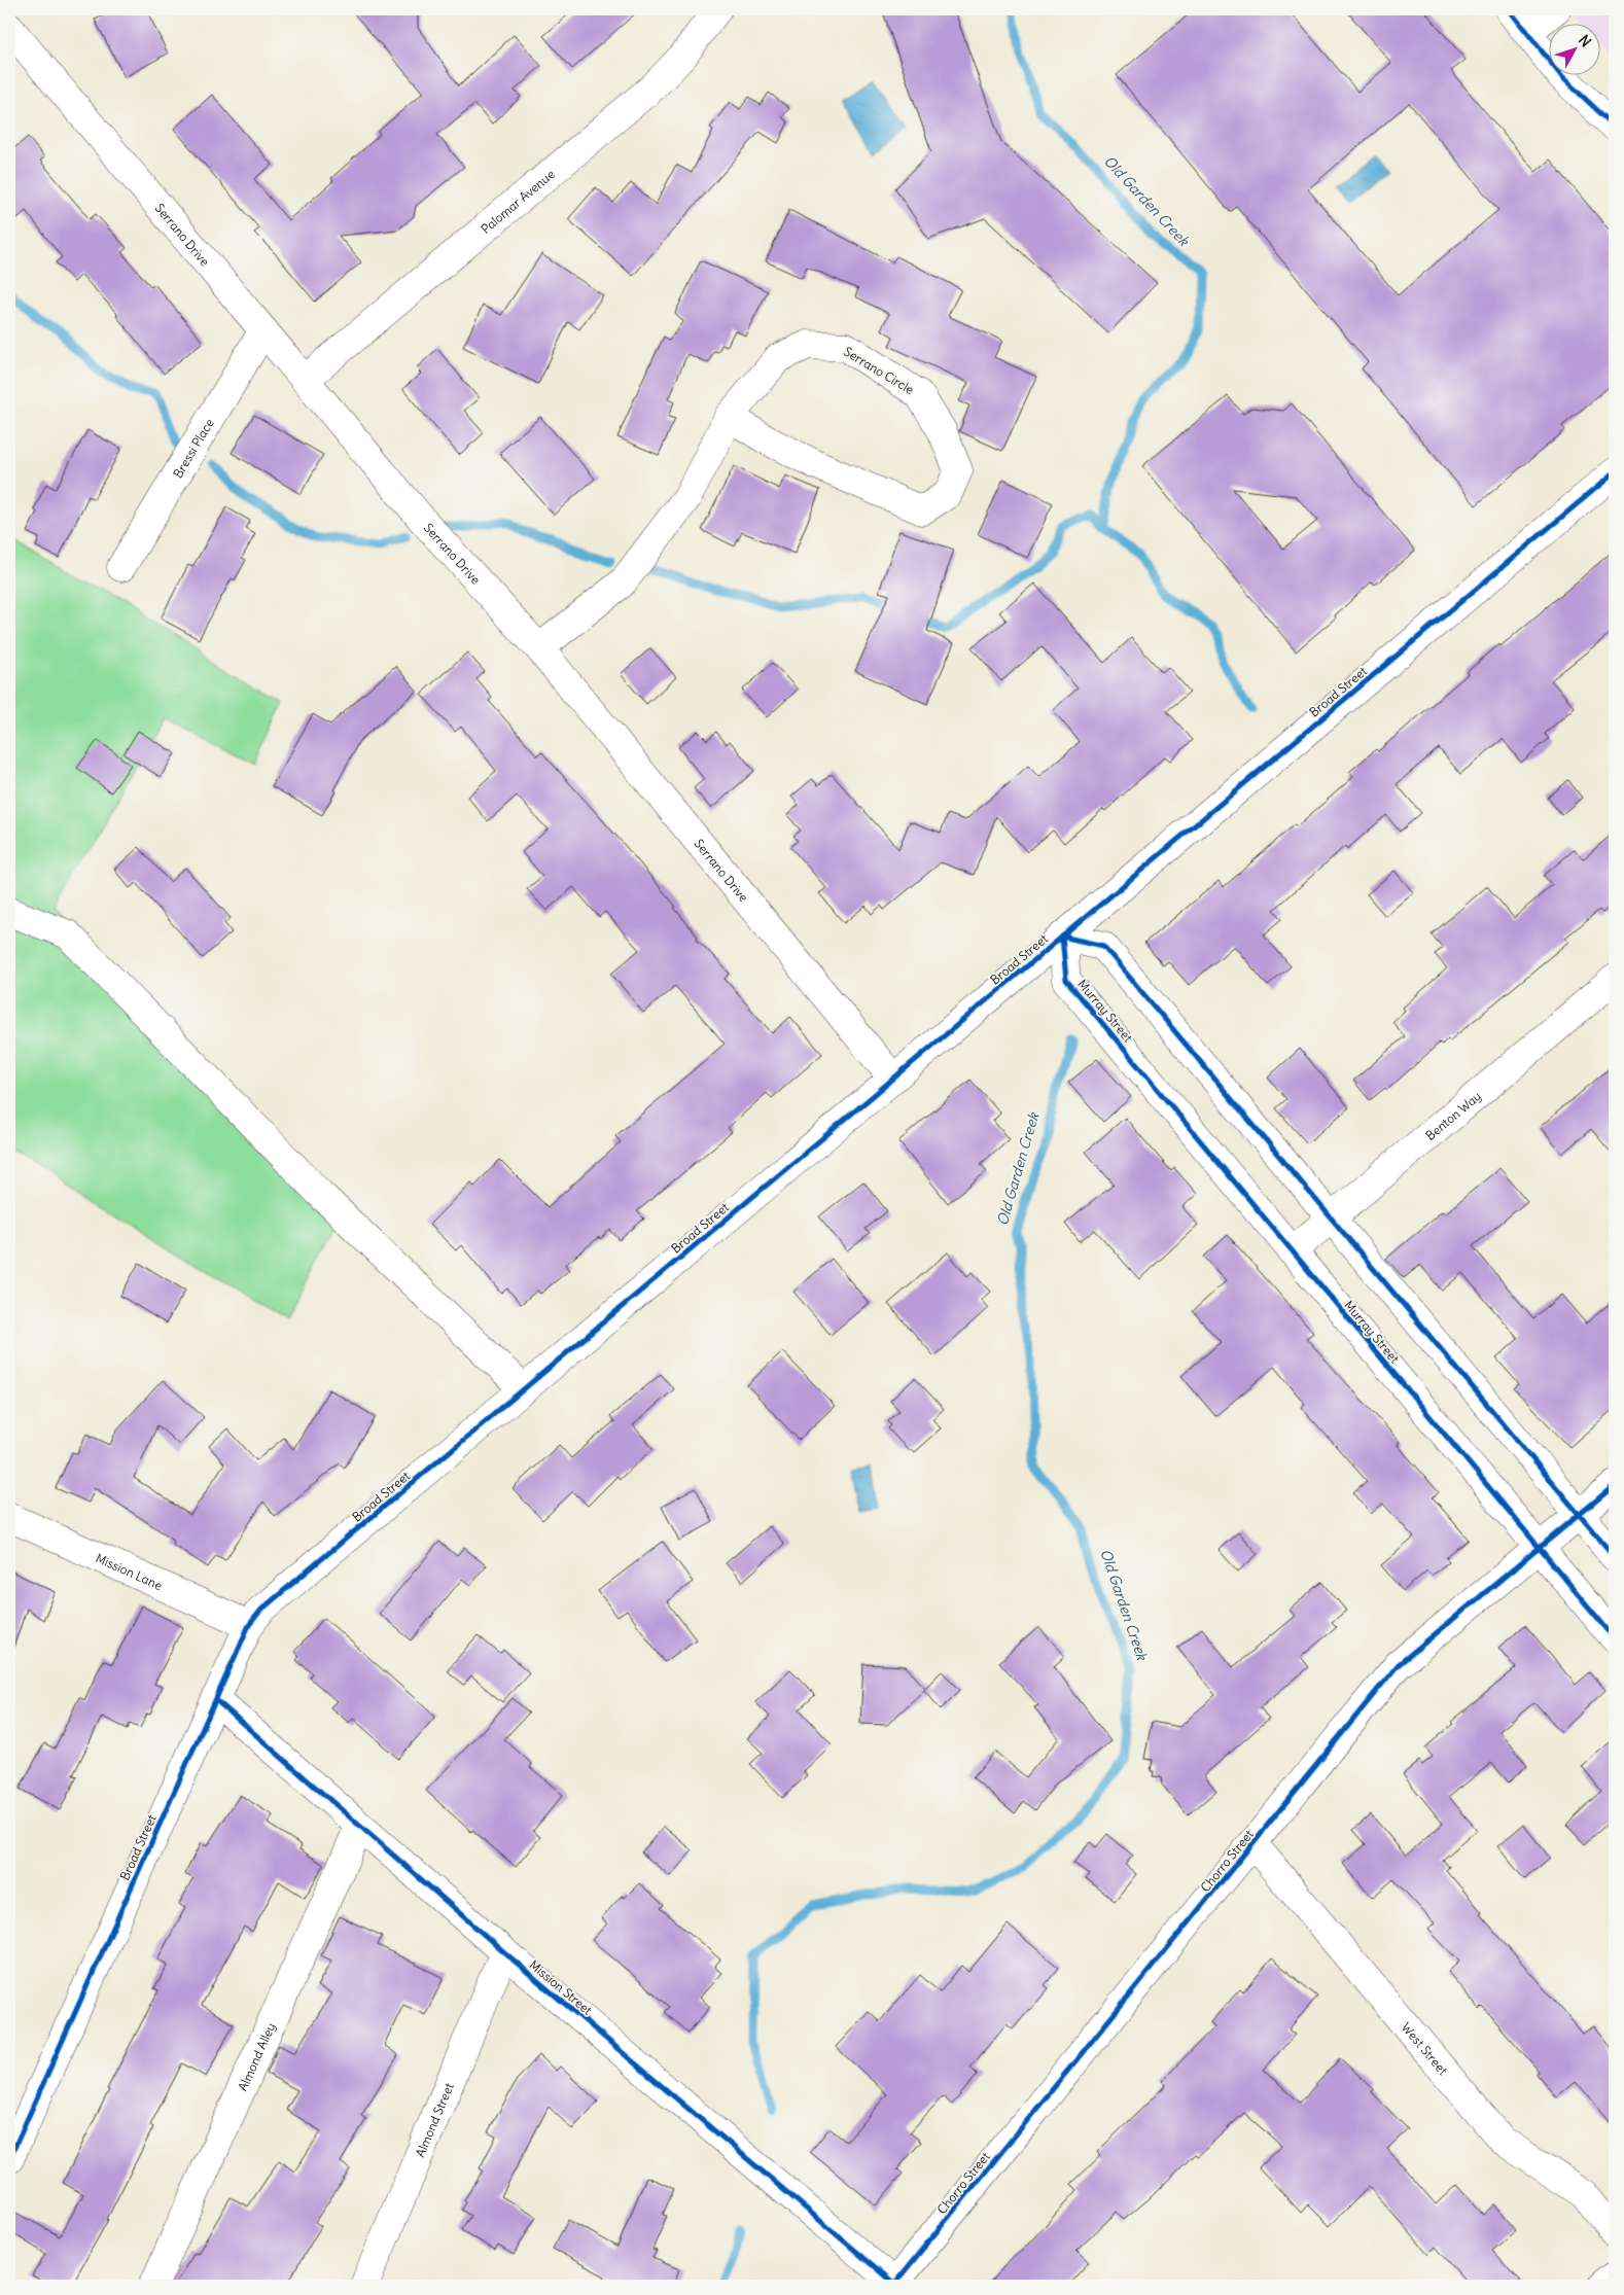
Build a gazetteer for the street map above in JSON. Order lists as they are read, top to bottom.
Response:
{
  "streets": {
    "street": [
      "Palomar Avenue",
      "Serrano Drive",
      "Serrano Circle",
      "Bressi Place",
      "Broad Street",
      "Murray Street",
      "Benton Way",
      "Mission Lane",
      "Chorro Street",
      "Mission Street",
      "West Street",
      "Almond Alley",
      "Almond Street"
    ]
  },
  "crossings": [
    ["Palomar Avenue", "Serrano Drive"],
    ["Serrano Drive", "Serrano Circle"],
    ["Serrano Drive", "Bressi Place"],
    ["Serrano Drive", "Broad Street"],
    ["Broad Street", "Murray Street"],
    ["Broad Street", "Mission Lane"],
    ["Broad Street", "Mission Street"],
    ["Murray Street", "Benton Way"],
    ["Murray Street", "Chorro Street"],
    ["Chorro Street", "Mission Street"],
    ["Chorro Street", "West Street"],
    ["Mission Street", "Almond Alley"],
    ["Mission Street", "Almond Street"]
  ],
  "water": ["Old Garden Creek"],
  "north": "top right"
}
